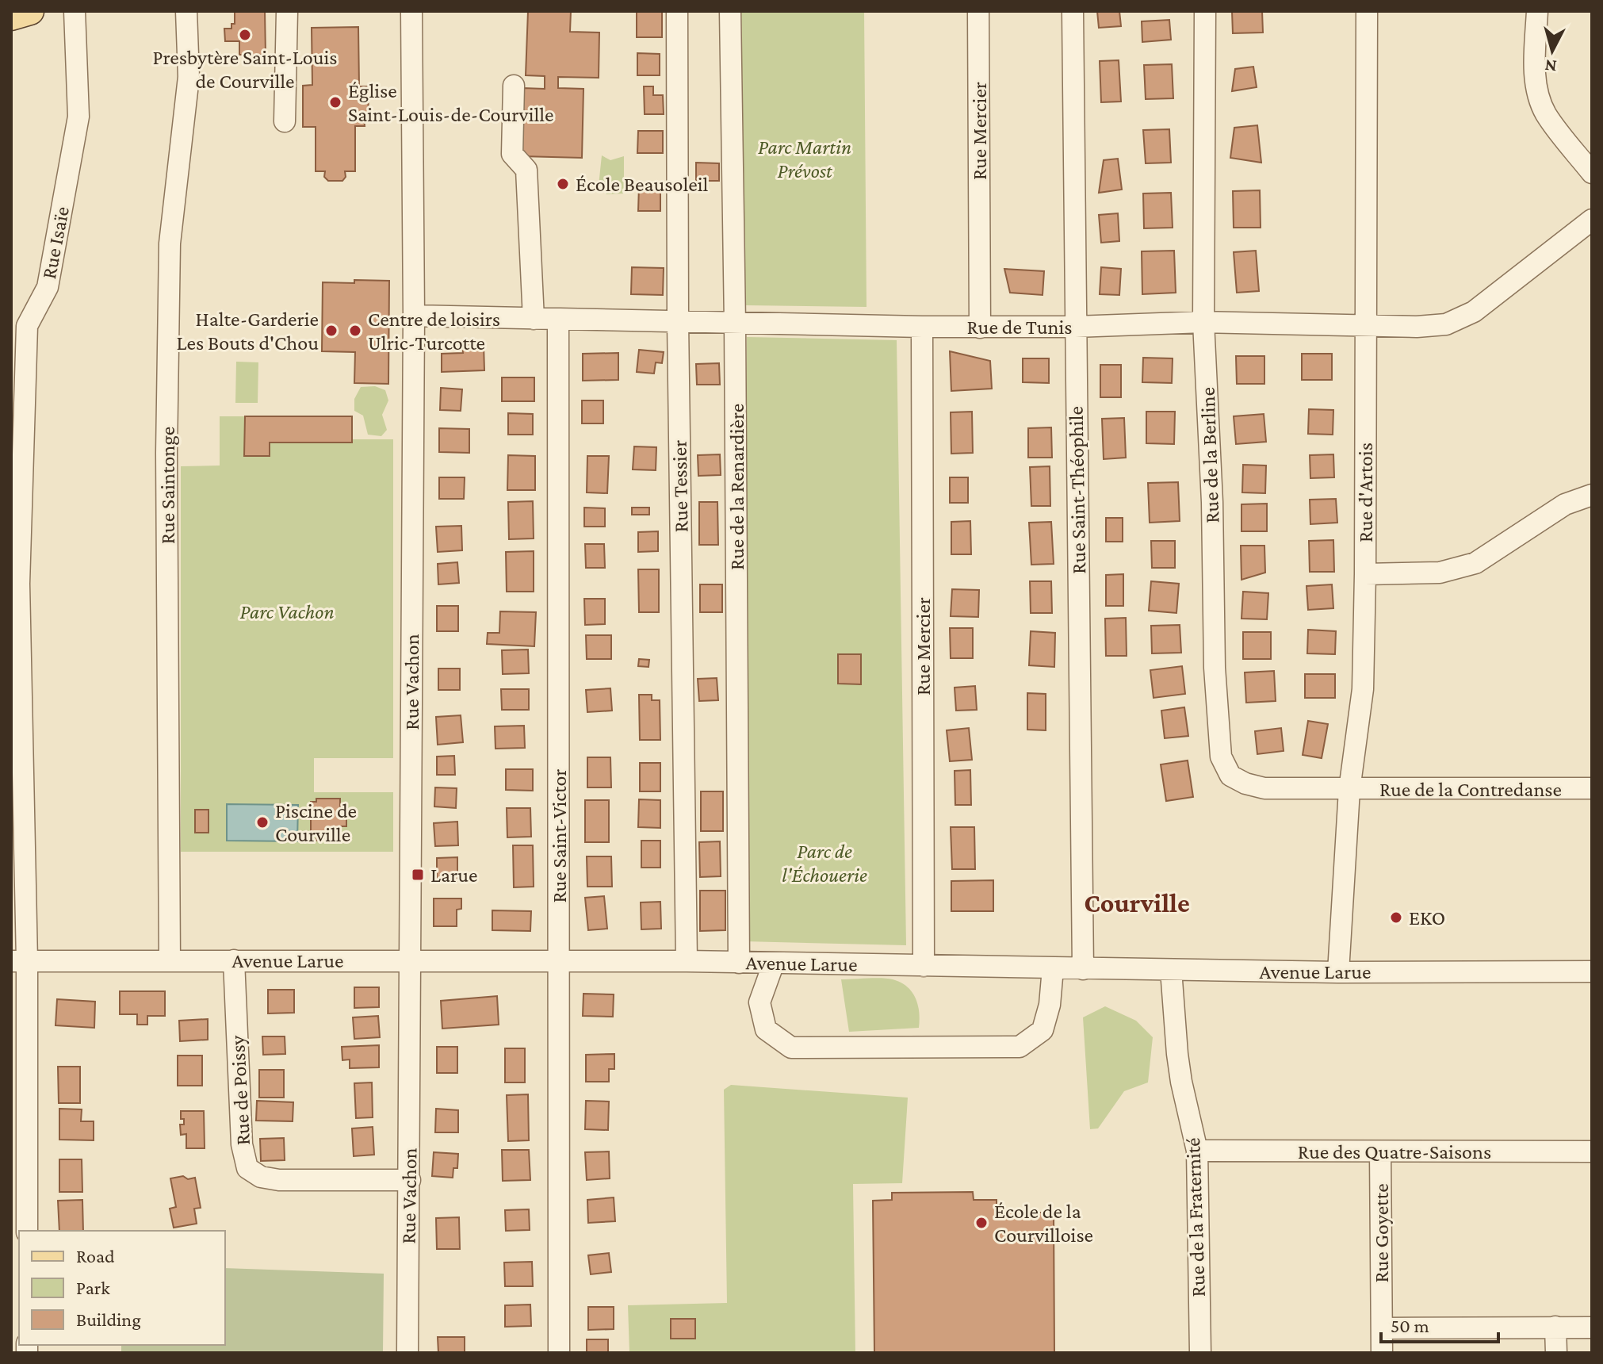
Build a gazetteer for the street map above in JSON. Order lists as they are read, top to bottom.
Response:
{
  "streets": {
    "street": [
      "Rue Mercier",
      "Rue Isaïe",
      "Rue de Tunis",
      "Rue de la Berline",
      "Rue Saintonge",
      "Rue Tessier",
      "Rue de la Renardière",
      "Rue Saint-Théophile",
      "Rue d'Artois",
      "Rue Vachon",
      "Rue de la Contredanse",
      "Rue Saint-Victor",
      "Avenue Larue",
      "Rue de Poissy",
      "Rue des Quatre-Saisons",
      "Rue de la Fraternité",
      "Rue Goyette"
    ]
  },
  "crossings": [
    ["Rue Mercier", "Rue de Tunis"],
    ["Rue Mercier", "Avenue Larue"],
    ["Rue Isaïe", "Avenue Larue"],
    ["Rue de Tunis", "Rue de la Berline"],
    ["Rue de Tunis", "Rue Tessier"],
    ["Rue de Tunis", "Rue de la Renardière"],
    ["Rue de Tunis", "Rue Saint-Théophile"],
    ["Rue de Tunis", "Rue d'Artois"],
    ["Rue de Tunis", "Rue Vachon"],
    ["Rue de Tunis", "Rue Saint-Victor"],
    ["Rue de la Berline", "Rue d'Artois"],
    ["Rue de la Berline", "Rue de la Contredanse"],
    ["Rue Saintonge", "Avenue Larue"],
    ["Rue Tessier", "Avenue Larue"],
    ["Rue de la Renardière", "Avenue Larue"],
    ["Rue Saint-Théophile", "Avenue Larue"],
    ["Rue d'Artois", "Rue de la Contredanse"],
    ["Rue d'Artois", "Avenue Larue"],
    ["Rue Vachon", "Avenue Larue"],
    ["Rue Vachon", "Rue de Poissy"],
    ["Rue Saint-Victor", "Avenue Larue"],
    ["Avenue Larue", "Rue de Poissy"],
    ["Avenue Larue", "Rue de la Fraternité"],
    ["Rue des Quatre-Saisons", "Rue de la Fraternité"],
    ["Rue des Quatre-Saisons", "Rue Goyette"]
  ],
  "districts": ["Courville"],
  "parks": ["Parc Martin Prévost", "Parc Vachon", "Parc de l'Échouerie"],
  "places": {
    "other": [
      "Presbytère Saint-Louis de Courville",
      "Église Saint-Louis-de-Courville",
      "École Beausoleil",
      "Halte-Garderie Les Bouts d'Chou",
      "Centre de loisirs Ulric-Turcotte",
      "Piscine de Courville",
      "EKO",
      "École de la Courvilloise"
    ],
    "transit": ["Larue"]
  },
  "legend": ["Road", "Park", "Building"],
  "scale_bar": "50 m",
  "north": "bottom"
}
